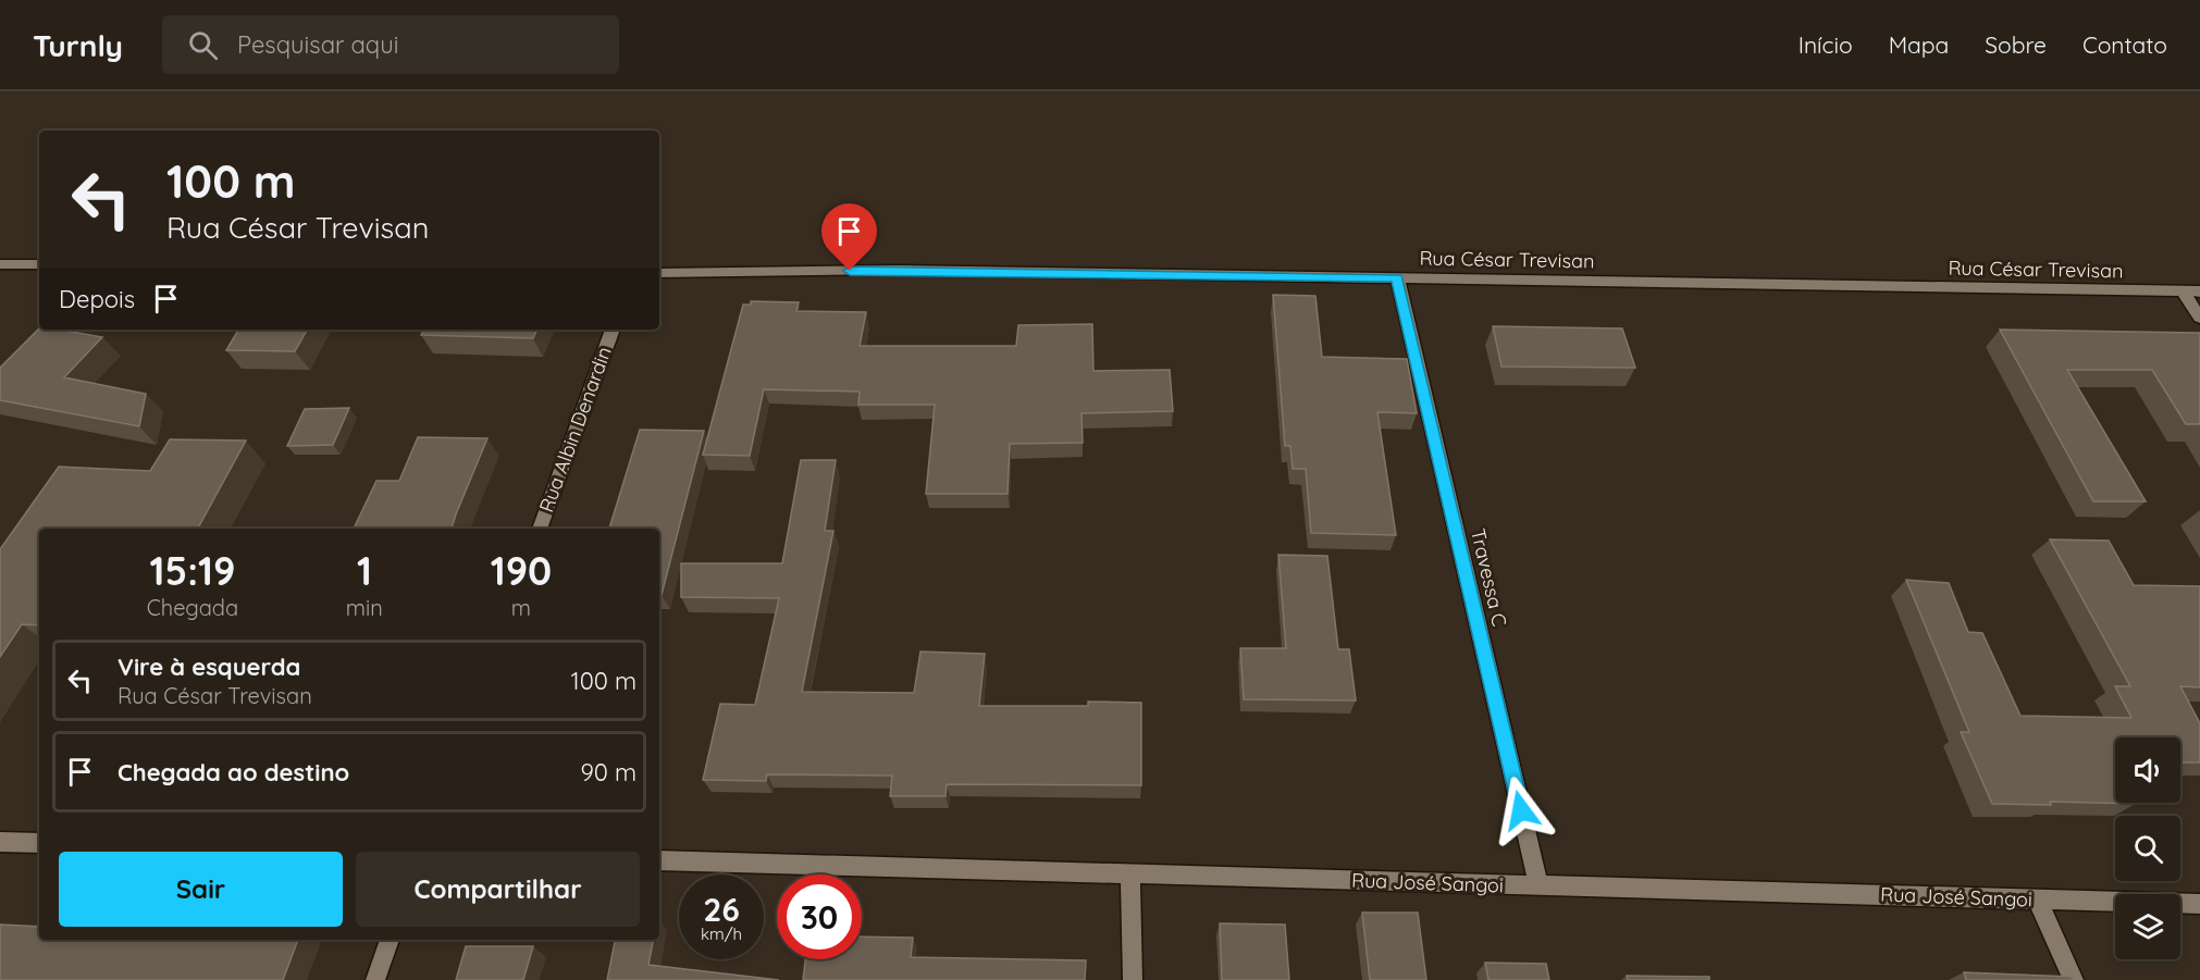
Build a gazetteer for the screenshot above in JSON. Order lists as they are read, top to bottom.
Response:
{
  "streets": {
    "street": [
      "Rua César Trevisan",
      "Rua Albin Denardin",
      "Travessa C",
      "Rua José Sangoi"
    ]
  },
  "crossings": [
    ["Rua César Trevisan", "Travessa C"],
    ["Travessa C", "Rua José Sangoi"]
  ],
  "page": {
    "header": "Turnly",
    "search": "Pesquisar aqui",
    "nav": [
      "Início",
      "Mapa",
      "Sobre",
      "Contato"
    ],
    "turn": ["100 m", "Rua César Trevisan"],
    "then": "Depois",
    "eta": [
      "15:19",
      "Chegada",
      "1",
      "min",
      "190",
      "m"
    ],
    "list": [
      {
        "name": "Vire à esquerda",
        "note": "Rua César Trevisan",
        "value": "100 m"
      },
      {
        "name": "Chegada ao destino",
        "value": "90 m"
      }
    ],
    "buttons": ["Sair", "Compartilhar"],
    "speed": "26 km/h",
    "limit": "30"
  }
}
